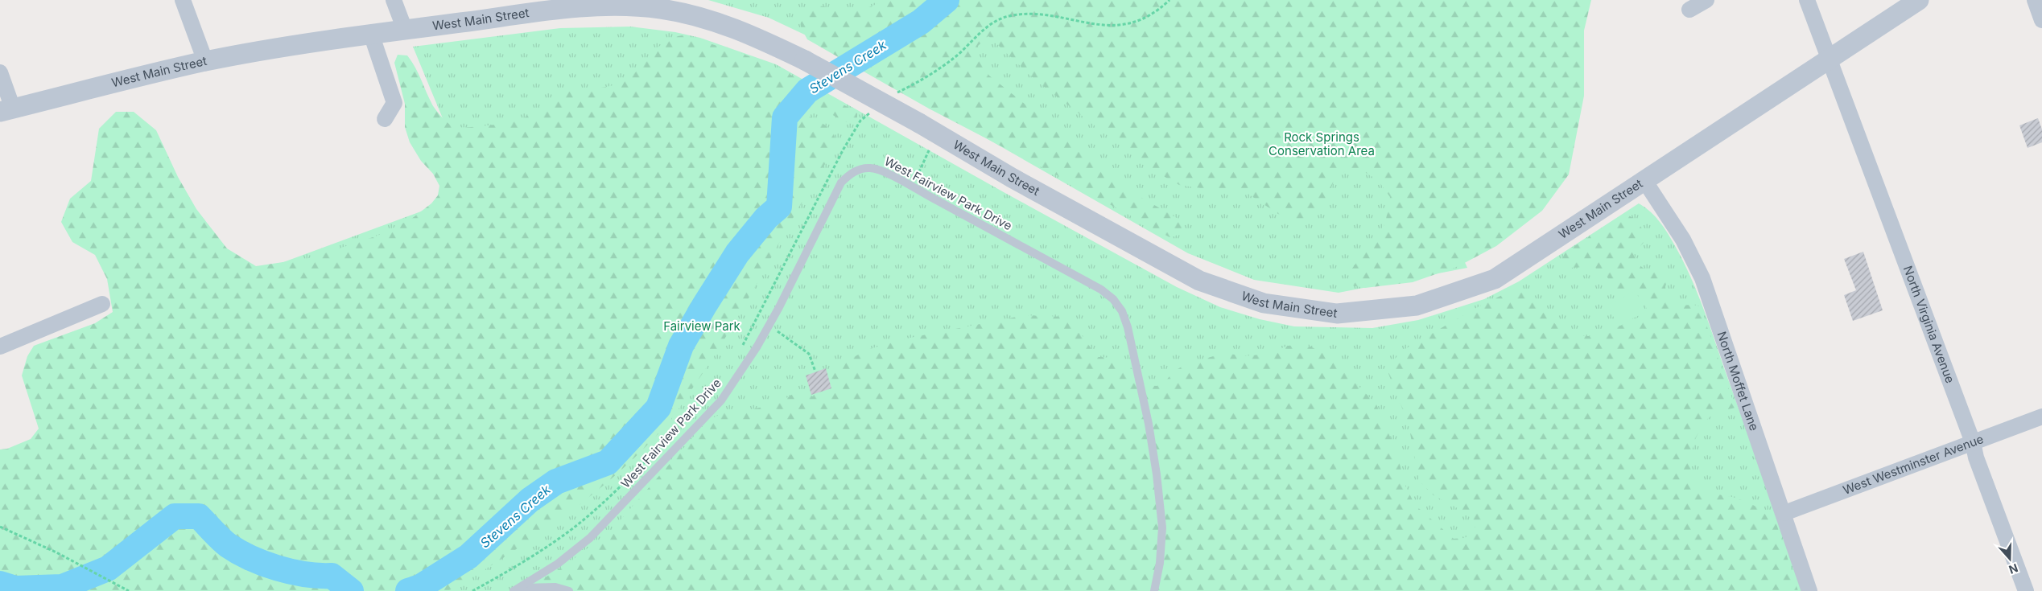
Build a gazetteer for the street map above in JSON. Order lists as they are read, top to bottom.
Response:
{
  "streets": {
    "street": [
      "West Main Street",
      "North Virginia Avenue",
      "North Moffet Lane",
      "West Westminster Avenue"
    ],
    "lane": ["West Fairview Park Drive"]
  },
  "crossings": [
    ["West Main Street", "North Virginia Avenue"],
    ["West Main Street", "North Moffet Lane"],
    ["North Virginia Avenue", "West Westminster Avenue"],
    ["North Moffet Lane", "West Westminster Avenue"]
  ],
  "water": ["Stevens Creek"],
  "parks": ["Rock Springs Conservation Area", "Fairview Park"],
  "north": "bottom"
}
